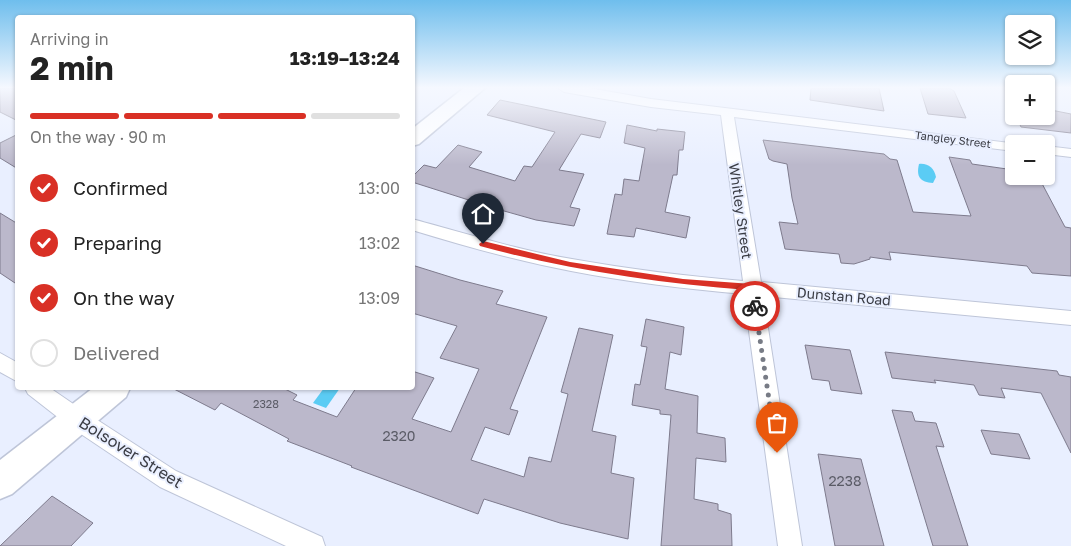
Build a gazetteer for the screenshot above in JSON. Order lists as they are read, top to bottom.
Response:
{
  "streets": {
    "street": [
      "Tangley Street",
      "Whitley Street",
      "Dunstan Road",
      "Bolsover Street"
    ]
  },
  "crossings": [
    ["Whitley Street", "Dunstan Road"]
  ],
  "house_numbers": ["2328", "2320", "2238"],
  "page": {
    "map_buttons": ["+", "−"],
    "heading": ["2 min", "Arriving in", "13:19–13:24"],
    "bar": "On the way · 90 m",
    "list": [
      ["Confirmed", "13:00"],
      ["Preparing", "13:02"],
      ["On the way", "13:09"],
      "Delivered"
    ]
  }
}
